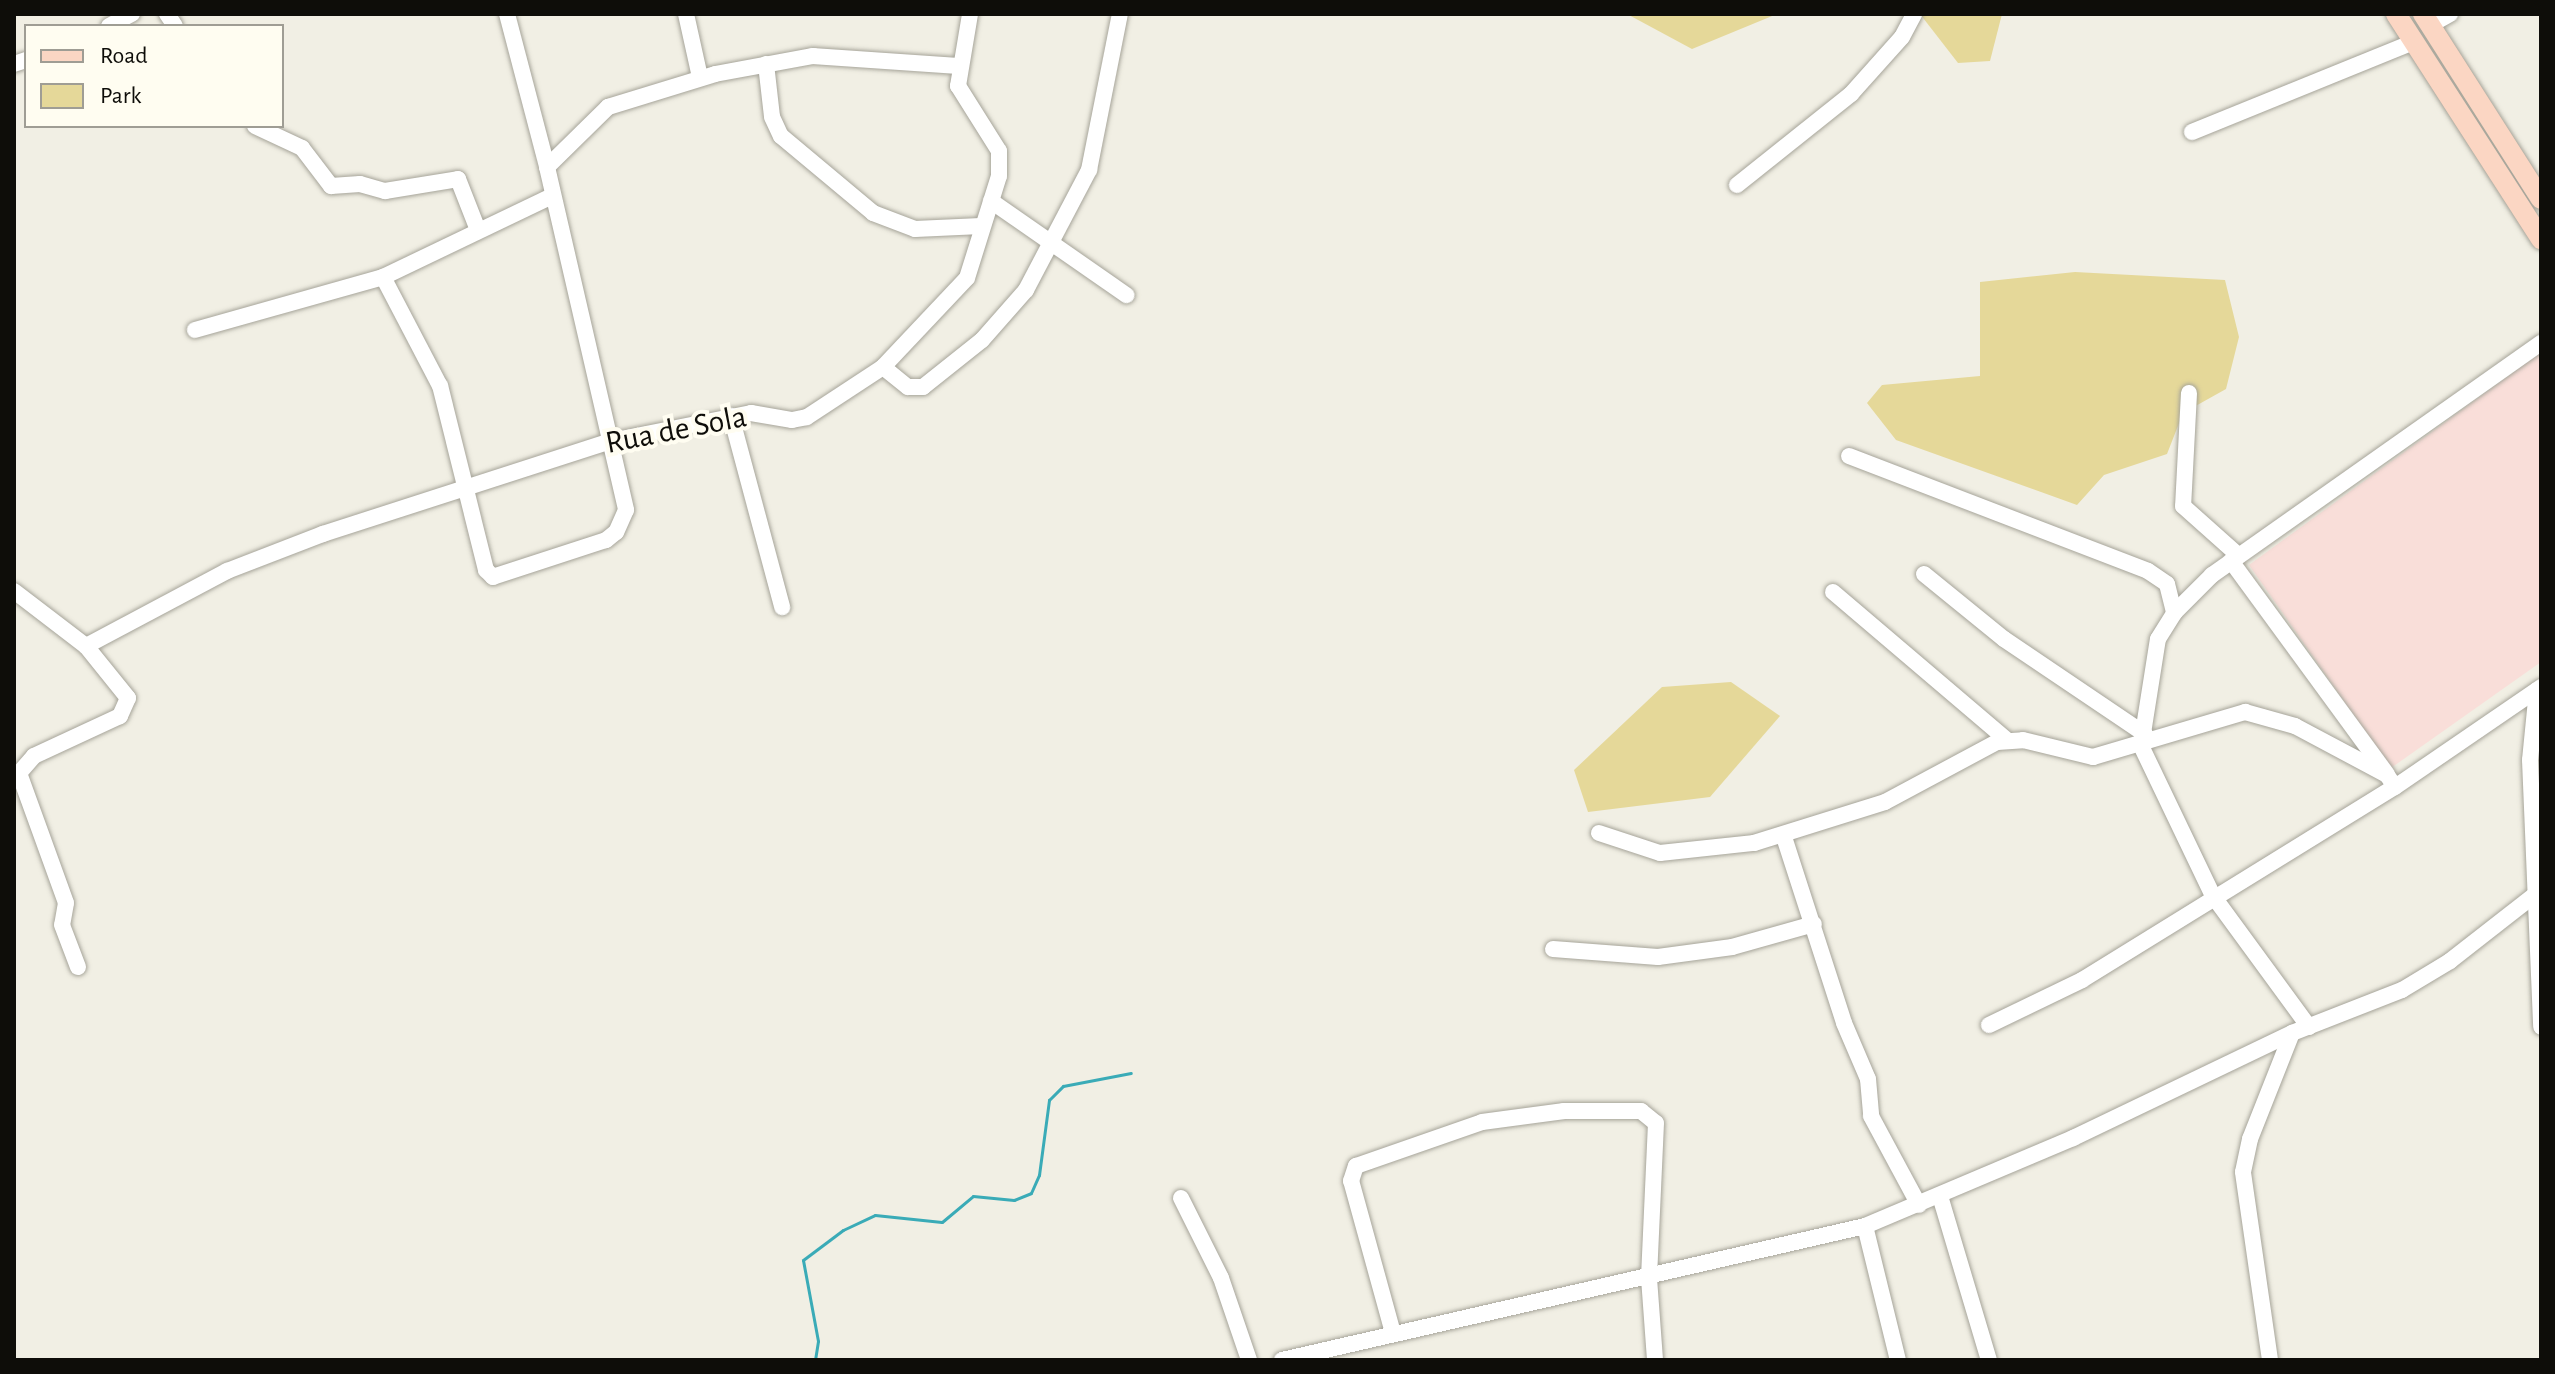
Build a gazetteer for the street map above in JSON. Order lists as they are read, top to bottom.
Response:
{
  "streets": {
    "street": ["Rua de Sola"]
  },
  "legend": ["Road", "Park"]
}
